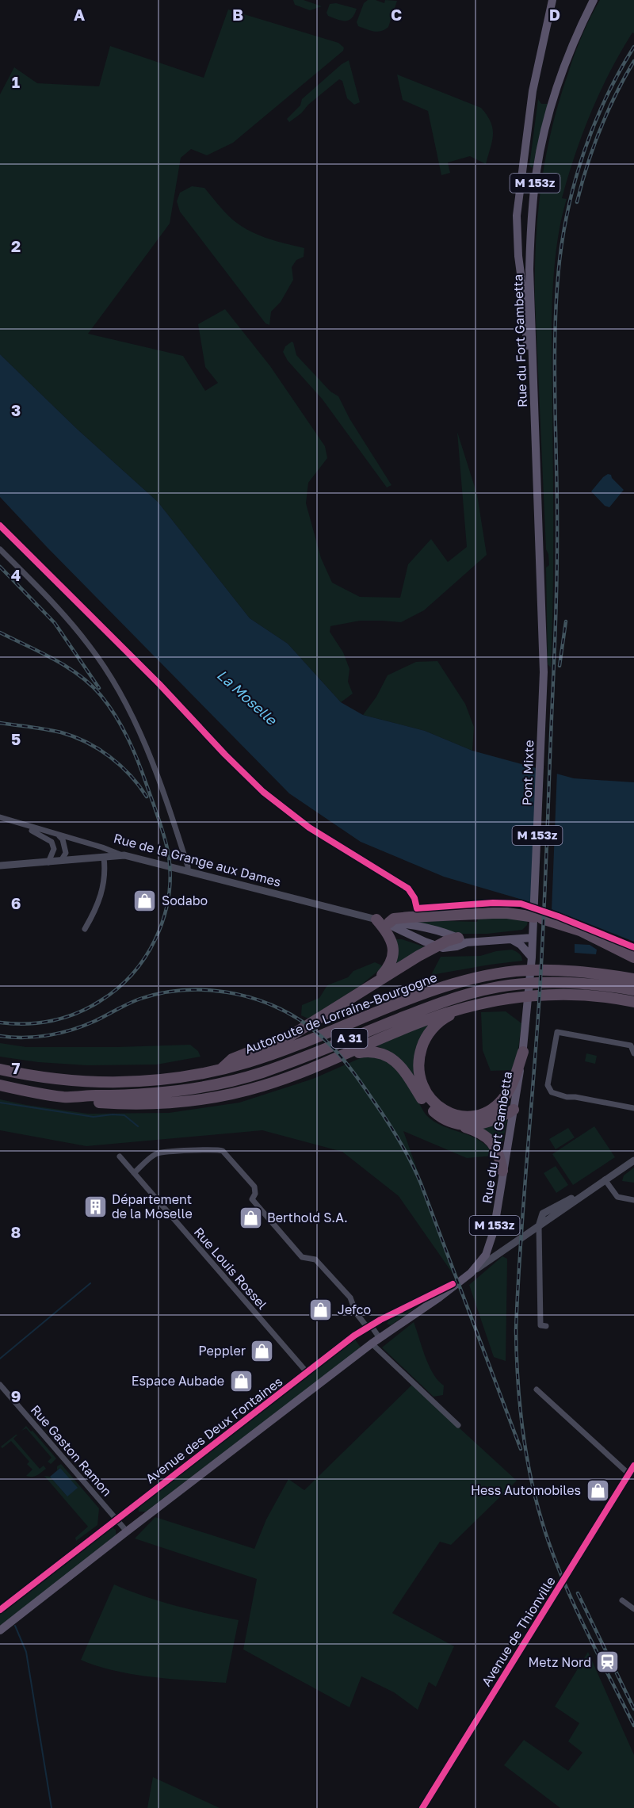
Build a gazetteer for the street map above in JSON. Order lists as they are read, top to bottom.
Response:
{
  "streets": {
    "highway": ["Autoroute de Lorraine-Bourgogne", "A 31"],
    "main road": [
      "M 153z",
      "Rue du Fort Gambetta",
      "Pont Mixte",
      "Avenue des Deux Fontaines",
      "Avenue de Thionville"
    ],
    "street": ["Rue de la Grange aux Dames", "Rue Louis Rossel", "Rue Gaston Ramon"]
  },
  "crossings": [
    ["Rue du Fort Gambetta", "Pont Mixte"],
    ["Rue du Fort Gambetta", "Avenue des Deux Fontaines"],
    ["Rue Louis Rossel", "Avenue des Deux Fontaines"],
    ["Avenue des Deux Fontaines", "Rue Gaston Ramon"]
  ],
  "water": ["La Moselle"],
  "places": {
    "shop": [
      "Sodabo",
      "Berthold S.A.",
      "Jefco",
      "Peppler",
      "Espace Aubade",
      "Hess Automobiles"
    ],
    "building": ["Département de la Moselle"],
    "station": ["Metz Nord"]
  },
  "grid": {
    "columns": [
      "A",
      "B",
      "C",
      "D"
    ],
    "rows": [
      "1",
      "2",
      "3",
      "4",
      "5",
      "6",
      "7",
      "8",
      "9"
    ]
  }
}
